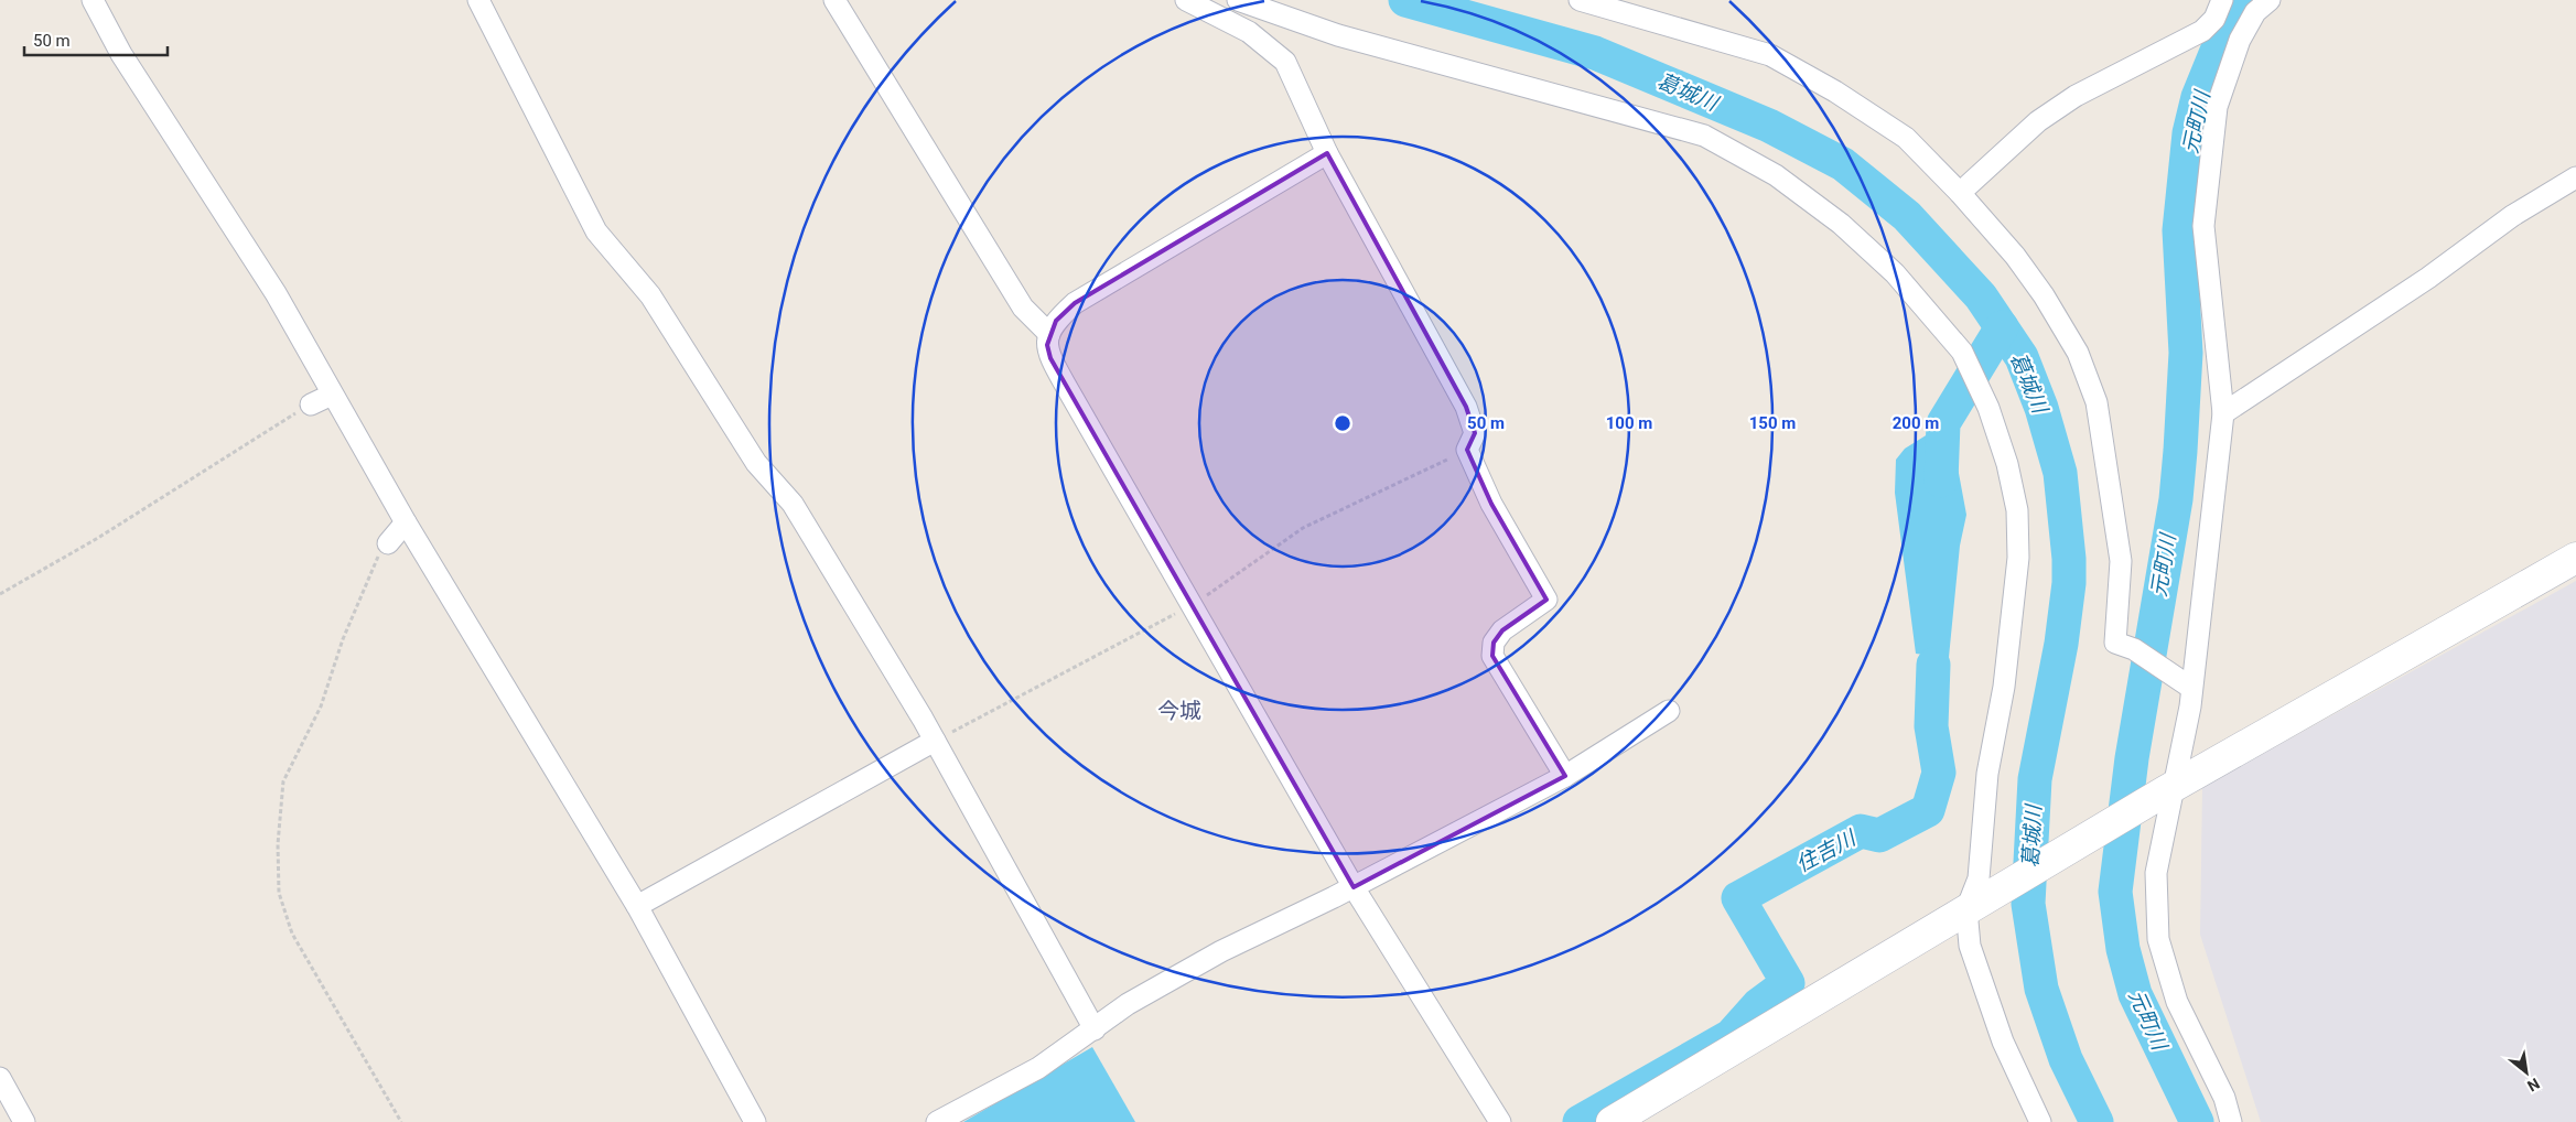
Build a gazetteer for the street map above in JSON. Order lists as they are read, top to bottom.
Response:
{
  "districts": ["今城"],
  "water": ["葛城川", "元町川", "住吉川"],
  "scale_bar": "50 m",
  "north": "bottom right",
  "rings": [
    "50 m",
    "100 m",
    "150 m",
    "200 m"
  ]
}
